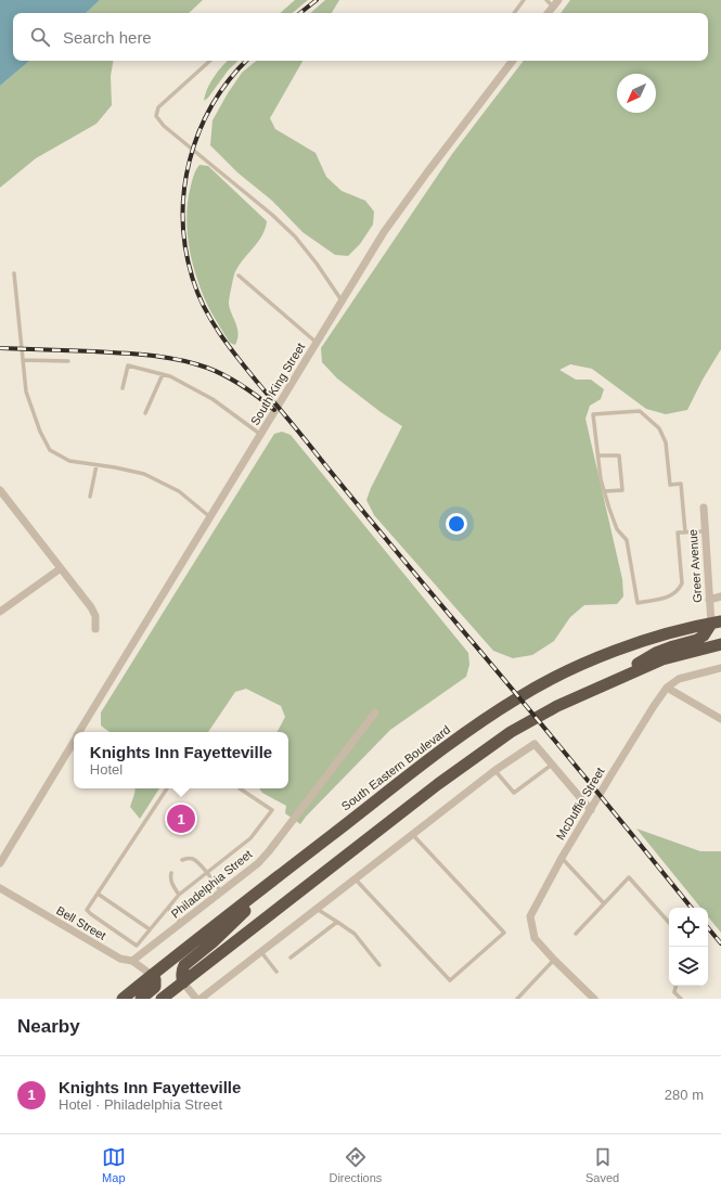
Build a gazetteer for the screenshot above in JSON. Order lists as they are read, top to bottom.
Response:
{
  "streets": {
    "highway": ["South Eastern Boulevard"],
    "street": [
      "South King Street",
      "Greer Avenue",
      "McDuffie Street",
      "Philadelphia Street",
      "Bell Street"
    ]
  },
  "crossings": [
    ["Greer Avenue", "South Eastern Boulevard"],
    ["South Eastern Boulevard", "Bell Street"],
    ["Philadelphia Street", "Bell Street"]
  ],
  "north": "bottom left",
  "page": {
    "search": "Search here",
    "popup": ["Knights Inn Fayetteville", "Hotel"],
    "pins": "1",
    "heading": "Nearby",
    "list": [
      {
        "mark": "1",
        "name": "Knights Inn Fayetteville",
        "note": "Hotel · Philadelphia Street",
        "value": "280 m"
      }
    ],
    "nav": ["Map", "Directions", "Saved"]
  }
}
